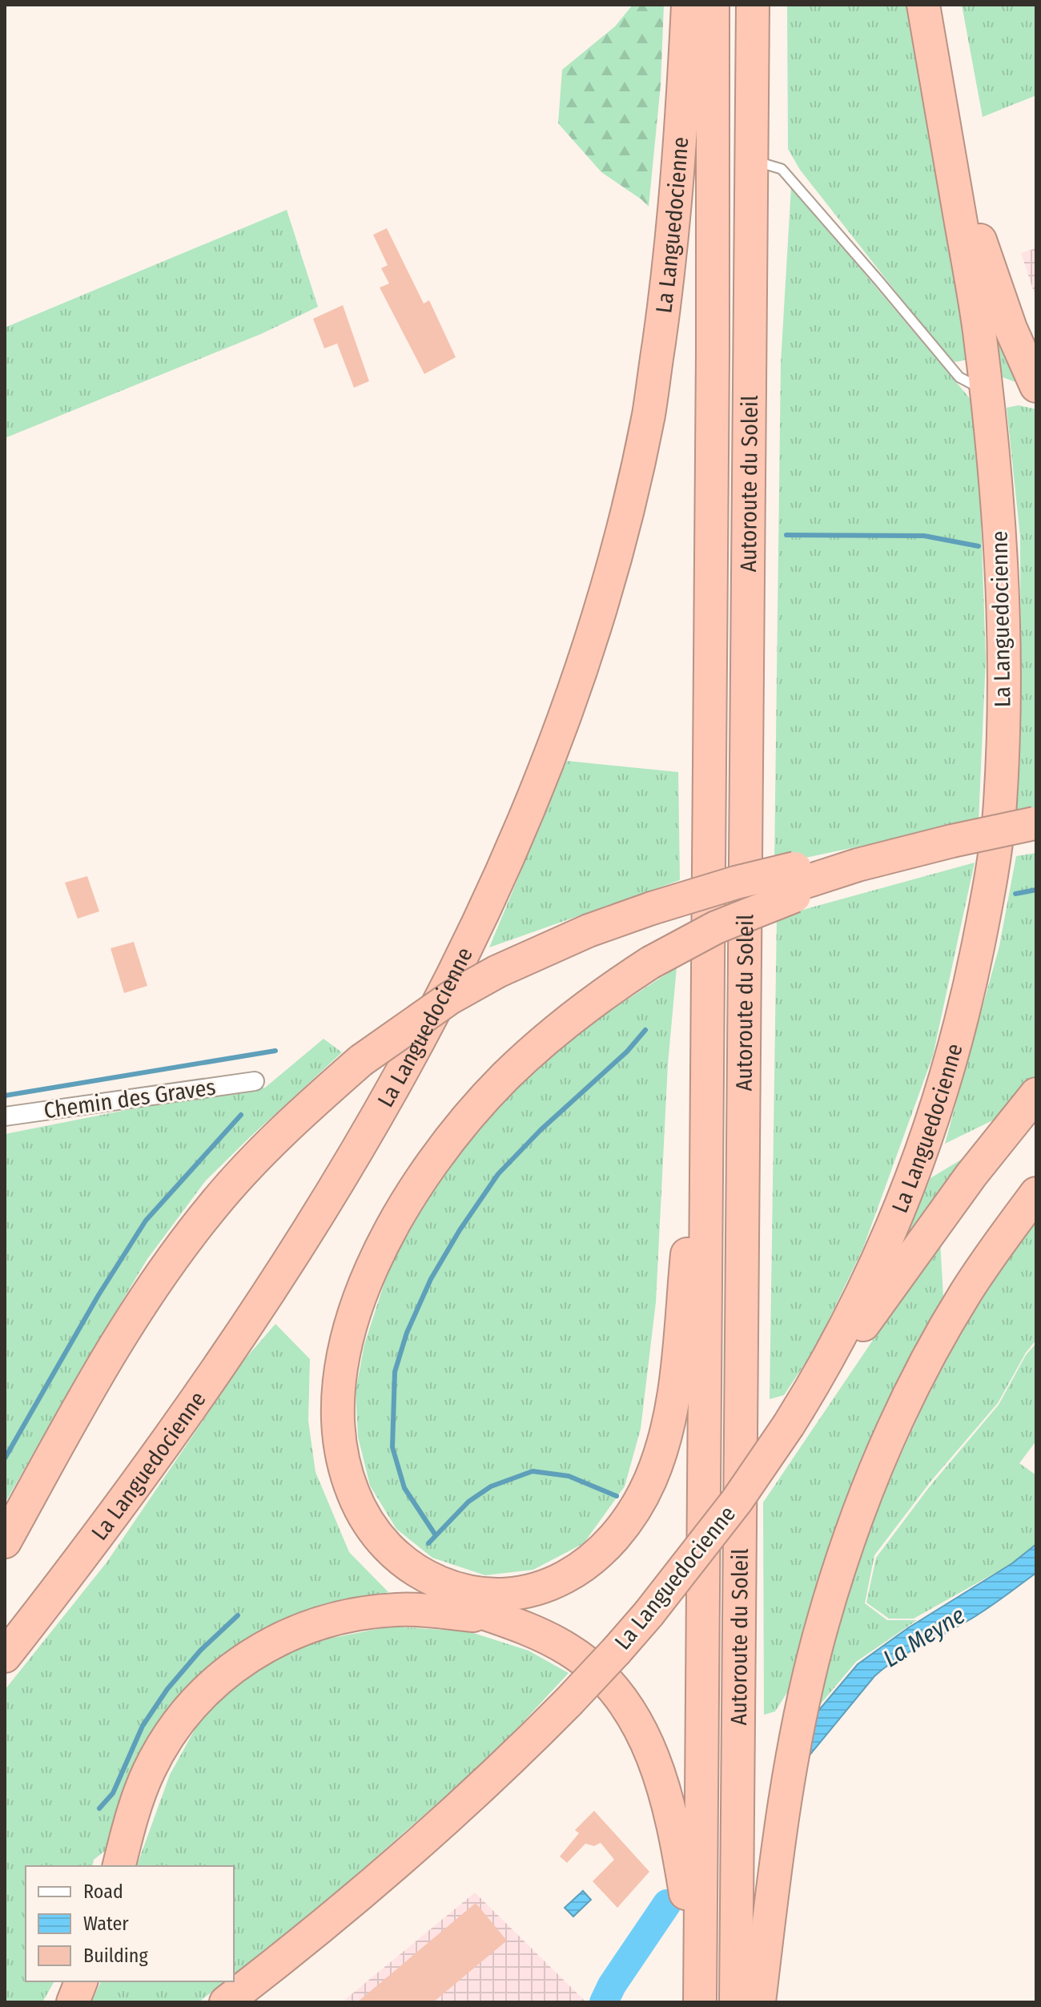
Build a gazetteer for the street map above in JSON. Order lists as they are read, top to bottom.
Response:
{
  "streets": {
    "highway": ["La Languedocienne", "Autoroute du Soleil"],
    "street": ["Chemin des Graves"]
  },
  "water": ["La Meyne"],
  "legend": ["Road", "Water", "Building"]
}
